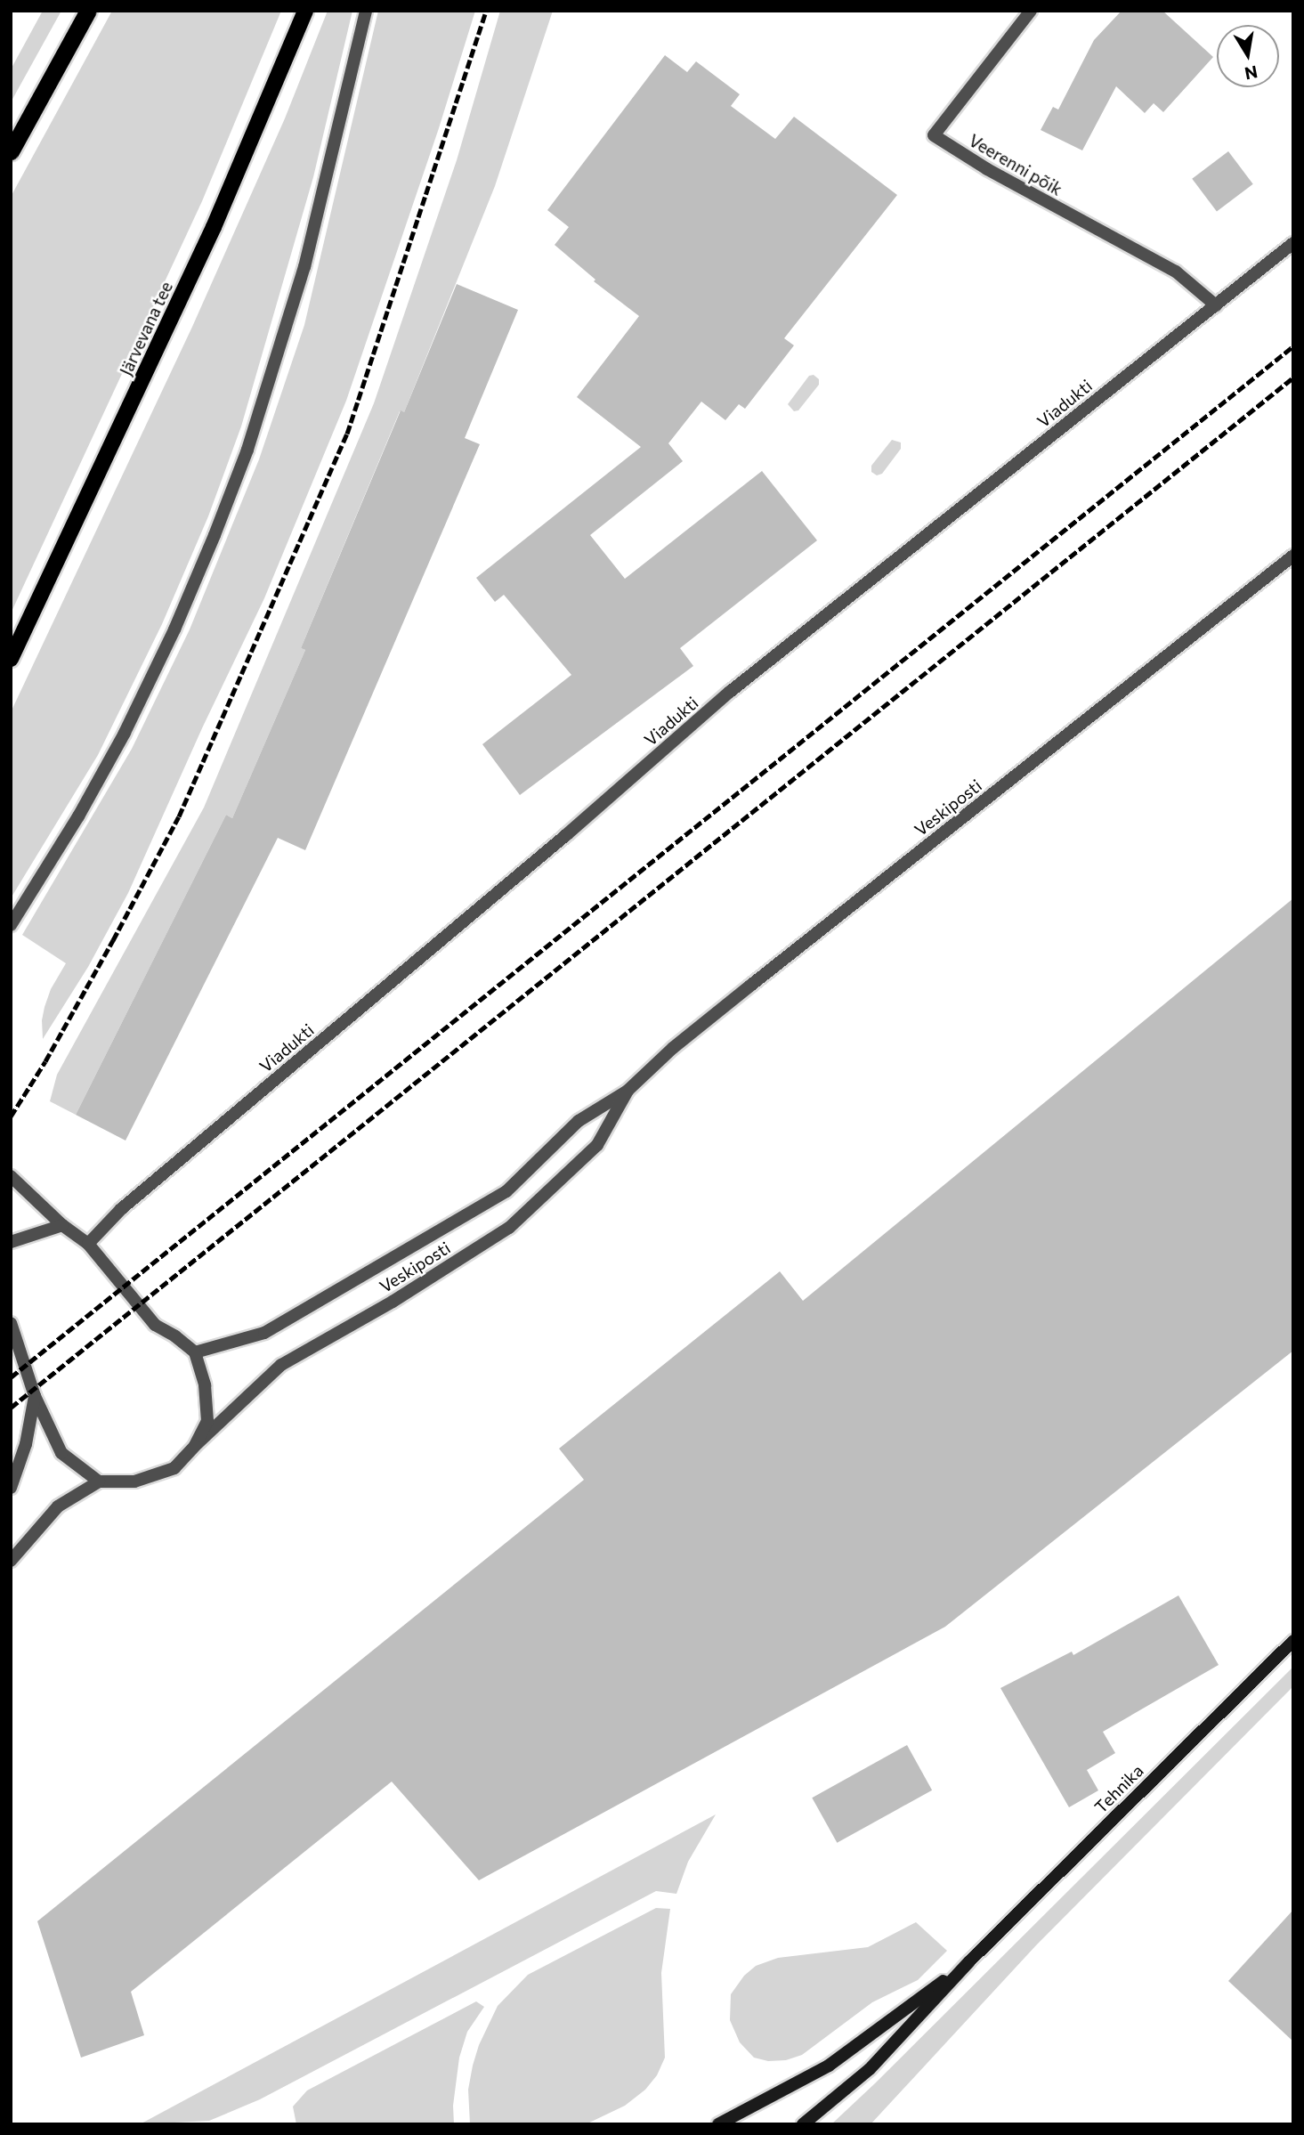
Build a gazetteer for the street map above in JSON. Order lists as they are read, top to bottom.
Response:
{
  "streets": {
    "main road": ["Järvevana tee", "Tehnika"],
    "street": ["Veerenni põik", "Viadukti", "Veskiposti"]
  },
  "crossings": [
    ["Veerenni põik", "Viadukti"]
  ],
  "north": "bottom"
}
